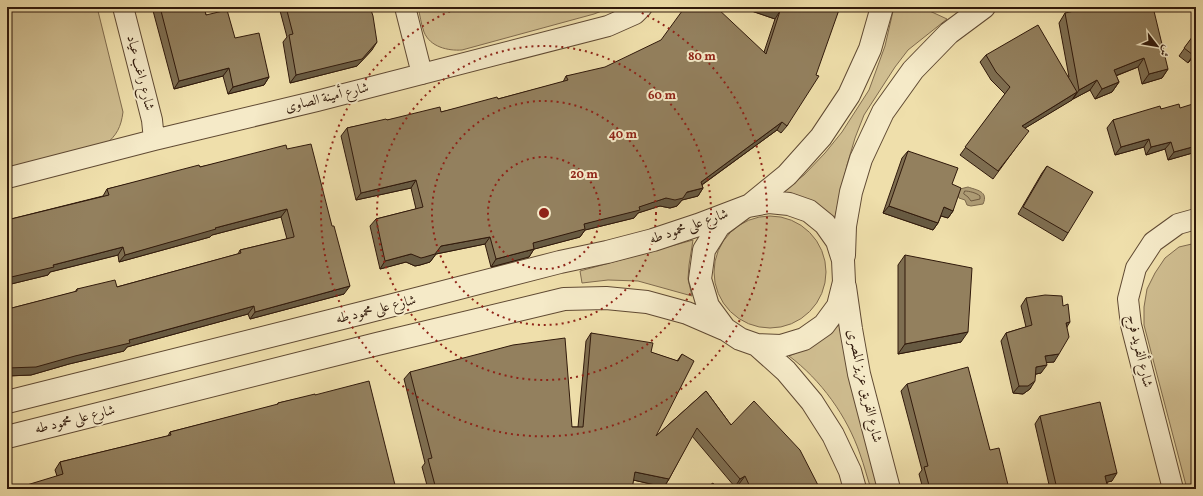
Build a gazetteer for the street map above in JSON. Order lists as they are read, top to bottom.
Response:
{
  "streets": {
    "street": [
      "شارع راغب عياد",
      "شارع أمينة الصاوى",
      "شارع على محمود طه",
      "شارع ألفريد فرج",
      "شارع الفريق عزيز المصرى"
    ]
  },
  "crossings": [
    ["شارع راغب عياد", "شارع أمينة الصاوى"]
  ],
  "north": "bottom right",
  "rings": [
    "80 m",
    "60 m",
    "40 m",
    "20 m"
  ]
}
